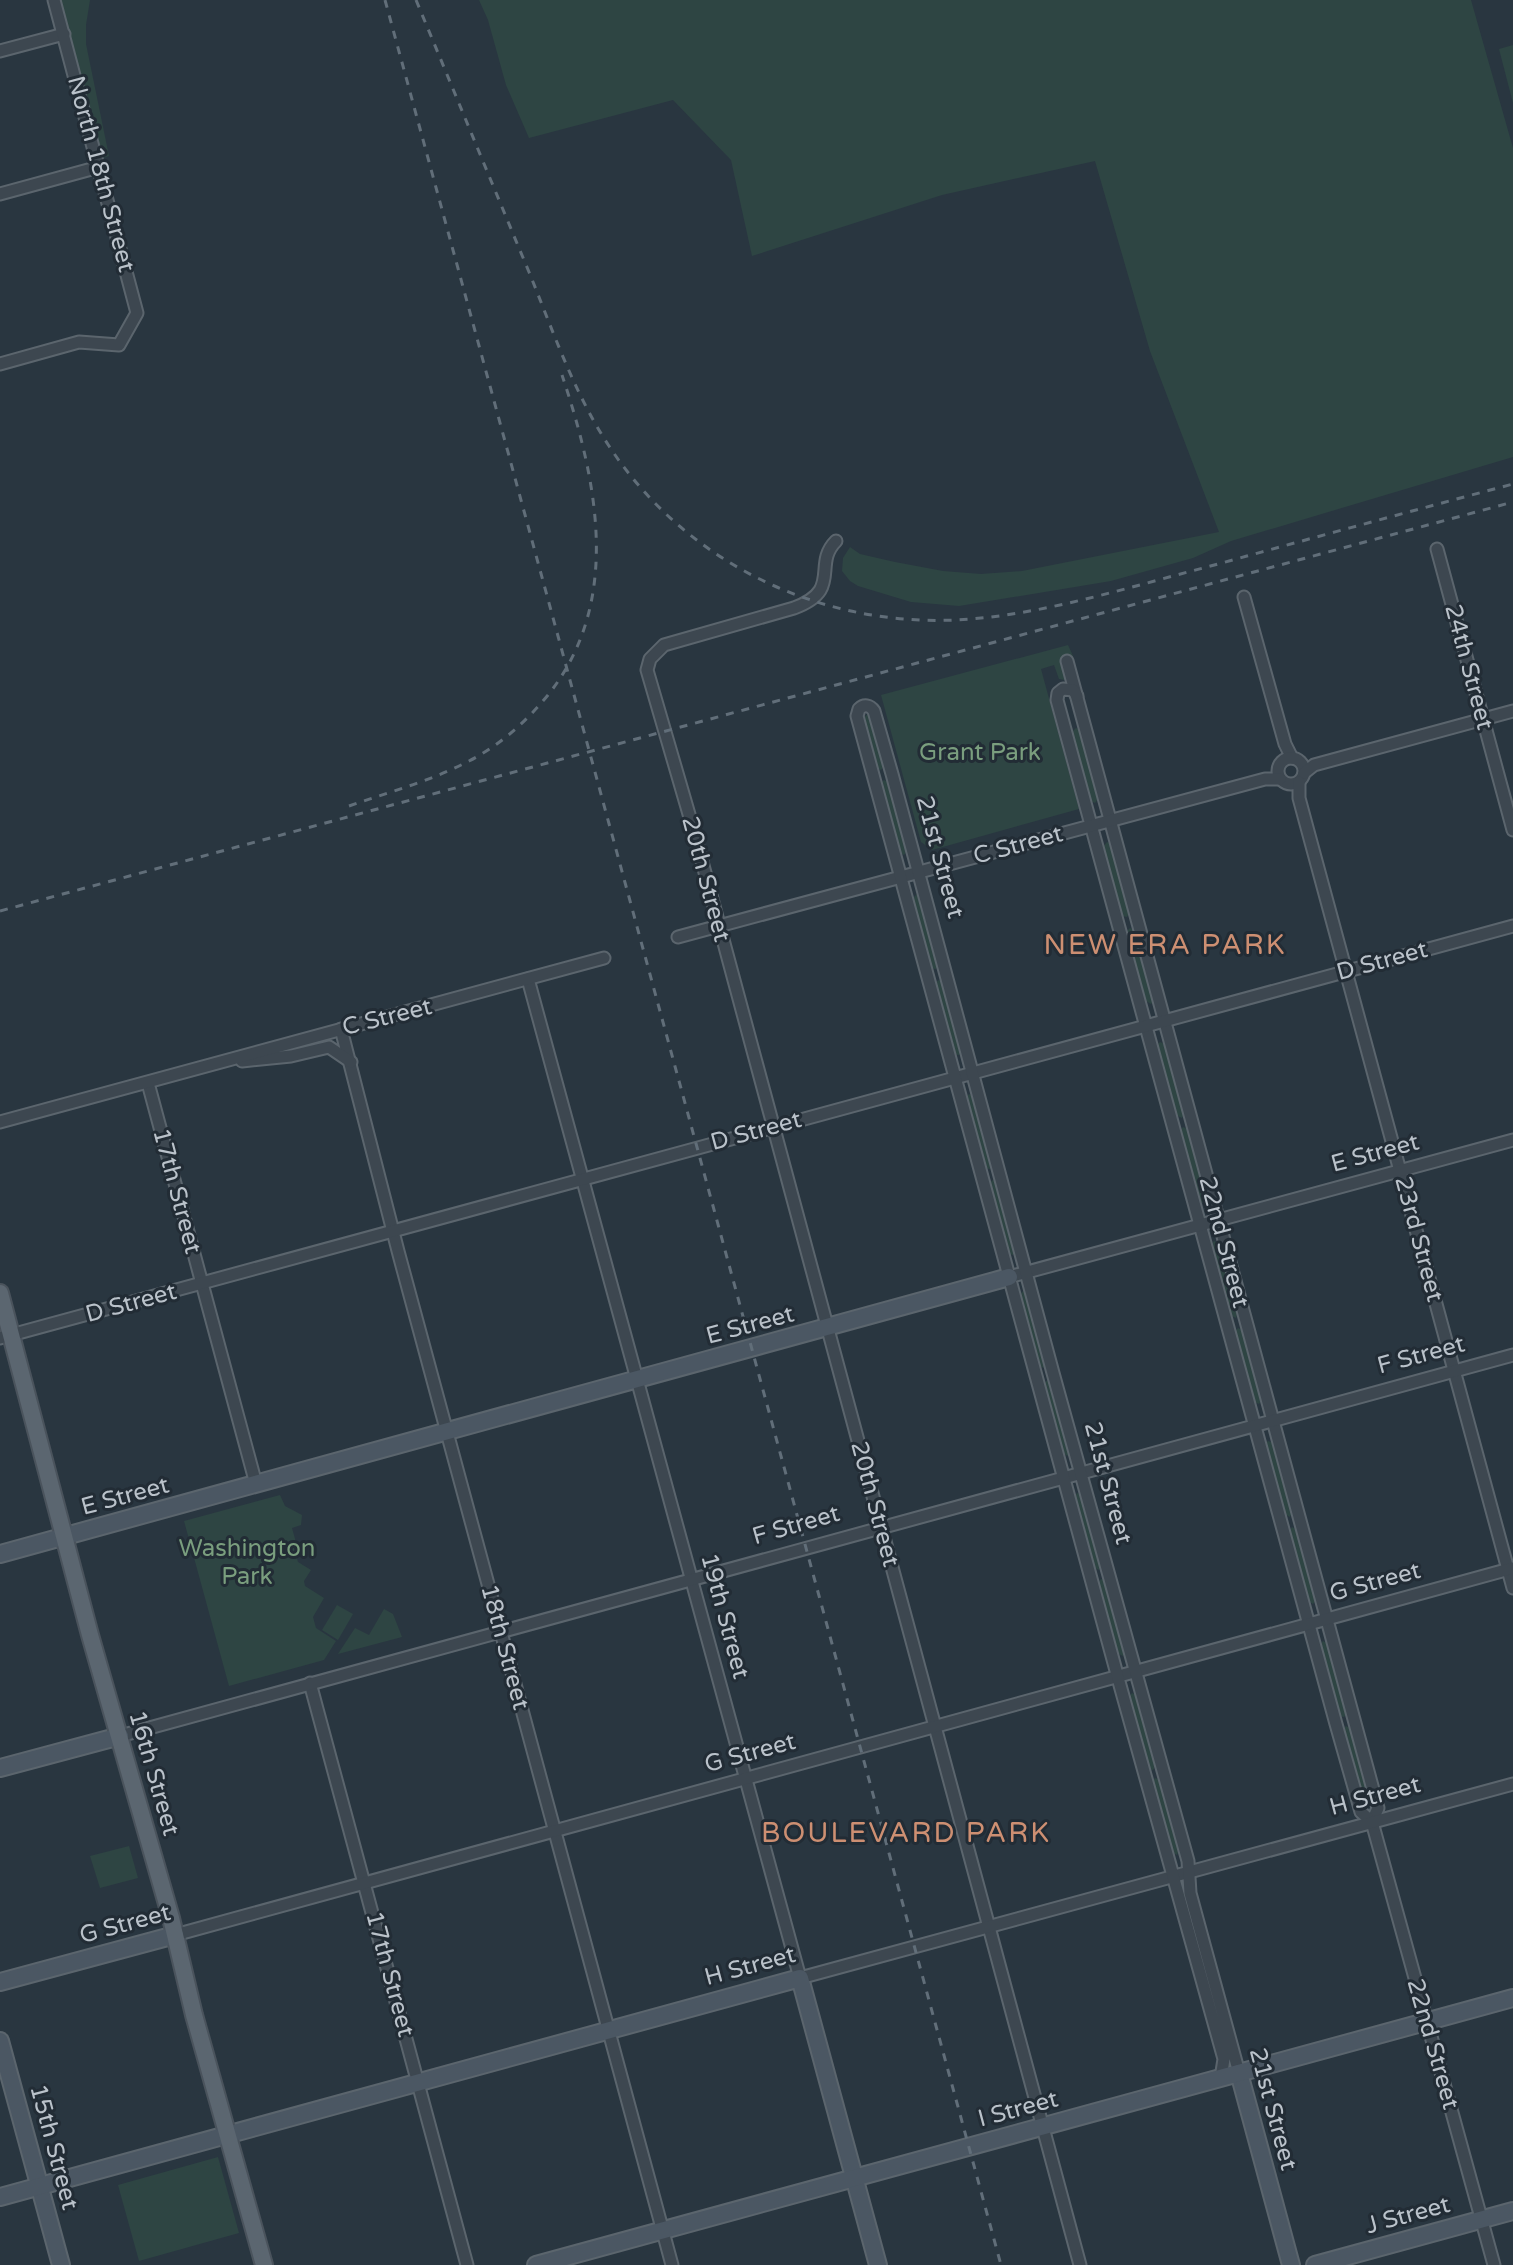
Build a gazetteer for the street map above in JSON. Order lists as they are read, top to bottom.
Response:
{
  "streets": {
    "main road": ["16th Street"],
    "street": [
      "North 18th Street",
      "24th Street",
      "C Street",
      "21st Street",
      "20th Street",
      "D Street",
      "E Street",
      "17th Street",
      "23rd Street",
      "22nd Street",
      "F Street",
      "G Street",
      "19th Street",
      "18th Street",
      "H Street",
      "I Street",
      "15th Street",
      "J Street"
    ]
  },
  "crossings": [
    ["24th Street", "C Street"],
    ["C Street", "21st Street"],
    ["C Street", "20th Street"],
    ["C Street", "17th Street"],
    ["C Street", "23rd Street"],
    ["C Street", "22nd Street"],
    ["C Street", "19th Street"],
    ["C Street", "18th Street"],
    ["21st Street", "D Street"],
    ["21st Street", "E Street"],
    ["21st Street", "F Street"],
    ["21st Street", "G Street"],
    ["21st Street", "H Street"],
    ["21st Street", "I Street"],
    ["20th Street", "D Street"],
    ["20th Street", "E Street"],
    ["20th Street", "F Street"],
    ["20th Street", "G Street"],
    ["20th Street", "H Street"],
    ["20th Street", "I Street"],
    ["D Street", "17th Street"],
    ["D Street", "23rd Street"],
    ["D Street", "22nd Street"],
    ["D Street", "19th Street"],
    ["D Street", "18th Street"],
    ["D Street", "16th Street"],
    ["E Street", "17th Street"],
    ["E Street", "23rd Street"],
    ["E Street", "22nd Street"],
    ["E Street", "19th Street"],
    ["E Street", "18th Street"],
    ["E Street", "16th Street"],
    ["17th Street", "F Street"],
    ["17th Street", "G Street"],
    ["17th Street", "H Street"],
    ["23rd Street", "F Street"],
    ["23rd Street", "G Street"],
    ["22nd Street", "F Street"],
    ["22nd Street", "G Street"],
    ["22nd Street", "H Street"],
    ["22nd Street", "I Street"],
    ["22nd Street", "J Street"],
    ["F Street", "19th Street"],
    ["F Street", "18th Street"],
    ["F Street", "16th Street"],
    ["G Street", "19th Street"],
    ["G Street", "18th Street"],
    ["G Street", "16th Street"],
    ["19th Street", "H Street"],
    ["19th Street", "I Street"],
    ["18th Street", "H Street"],
    ["18th Street", "I Street"],
    ["16th Street", "H Street"],
    ["H Street", "15th Street"]
  ],
  "districts": ["NEW ERA PARK", "BOULEVARD PARK"],
  "parks": ["Grant Park", "Washington Park"]
}
